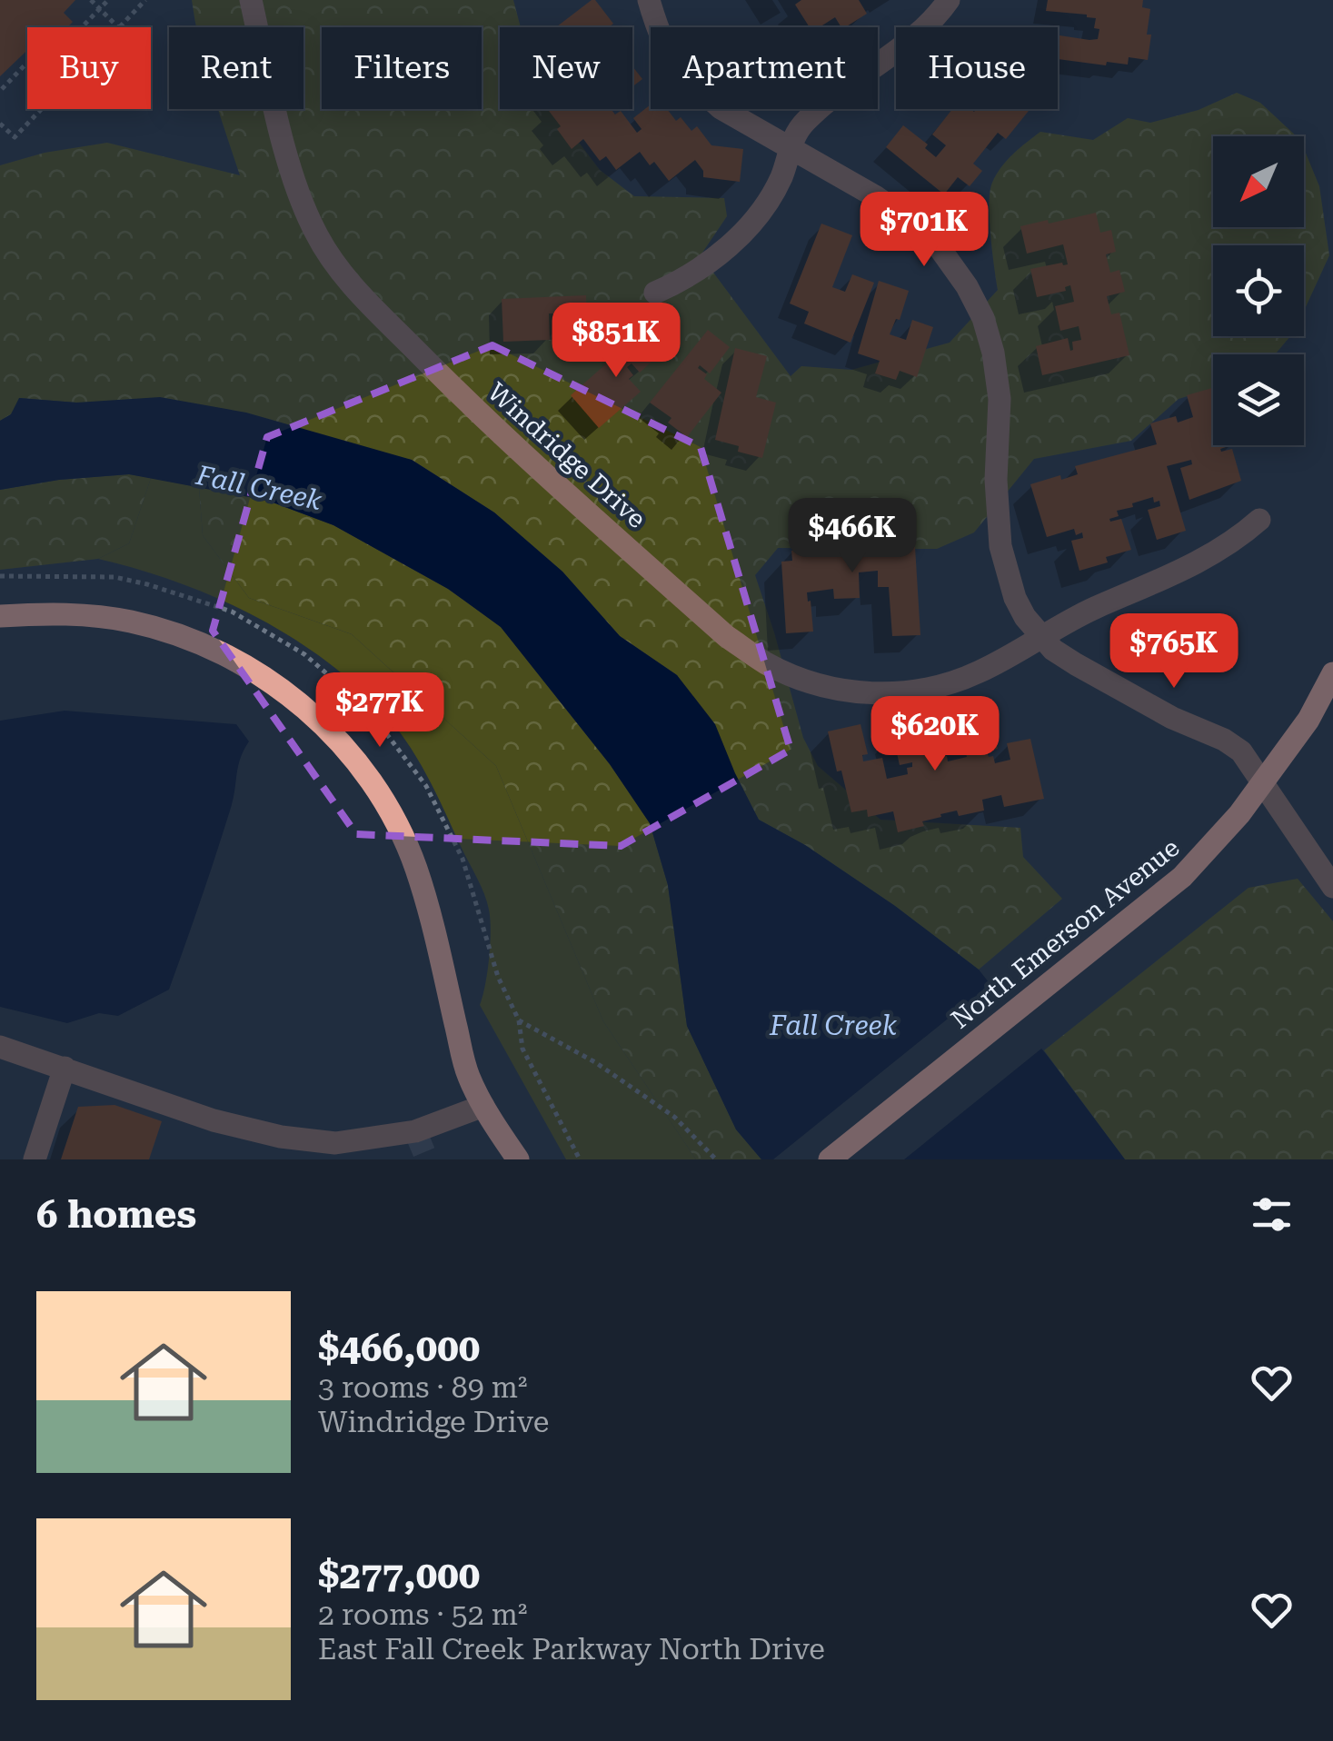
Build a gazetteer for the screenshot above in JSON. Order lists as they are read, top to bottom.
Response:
{
  "streets": {
    "main road": ["North Emerson Avenue"],
    "street": ["Windridge Drive"]
  },
  "water": ["Fall Creek"],
  "north": "bottom left",
  "page": {
    "chip": [
      "Buy",
      "Rent",
      "Filters",
      "New",
      "Apartment",
      "House"
    ],
    "price": [
      "$701K",
      "$851K",
      "$466K",
      "$765K",
      "$277K",
      "$620K"
    ],
    "heading": "6 homes",
    "list": [
      {
        "name": "$466,000",
        "note": "3 rooms · 89 m² · Windridge Drive"
      },
      {
        "name": "$277,000",
        "note": "2 rooms · 52 m² · East Fall Creek Parkway North Drive"
      }
    ]
  }
}
